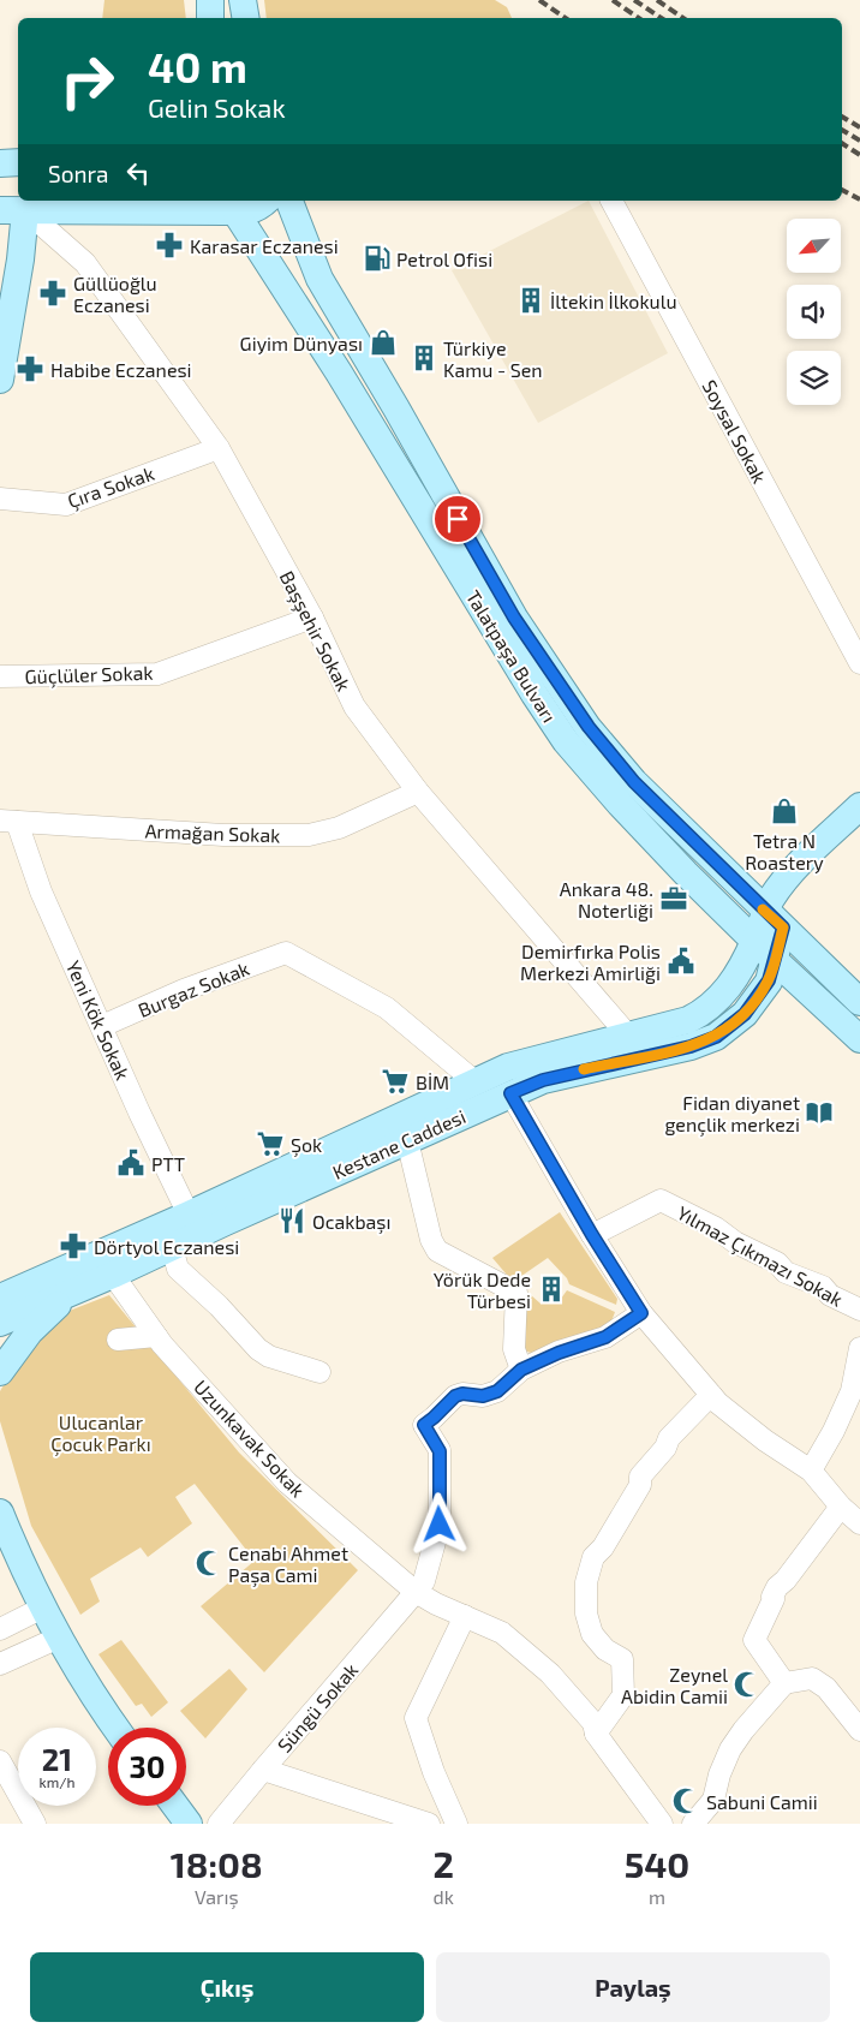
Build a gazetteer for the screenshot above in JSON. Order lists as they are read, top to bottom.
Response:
{
  "streets": {
    "main road": ["Talatpaşa Bulvarı", "Kestane Caddesi"],
    "street": [
      "Soysal Sokak",
      "Çıra Sokak",
      "Başşehir Sokak",
      "Güçlüler Sokak",
      "Armağan Sokak",
      "Burgaz Sokak",
      "Yeni Kök Sokak",
      "Yılmaz Çıkmazı Sokak",
      "Uzunkavak Sokak",
      "Süngü Sokak"
    ]
  },
  "crossings": [
    ["Çıra Sokak", "Başşehir Sokak"],
    ["Başşehir Sokak", "Güçlüler Sokak"],
    ["Başşehir Sokak", "Armağan Sokak"],
    ["Başşehir Sokak", "Kestane Caddesi"],
    ["Talatpaşa Bulvarı", "Kestane Caddesi"],
    ["Armağan Sokak", "Yeni Kök Sokak"],
    ["Burgaz Sokak", "Yeni Kök Sokak"],
    ["Burgaz Sokak", "Kestane Caddesi"],
    ["Yeni Kök Sokak", "Kestane Caddesi"],
    ["Kestane Caddesi", "Uzunkavak Sokak"],
    ["Uzunkavak Sokak", "Süngü Sokak"]
  ],
  "parks": ["Ulucanlar Çocuk Parkı"],
  "places": {
    "pharmacy": [
      "Karasar Eczanesi",
      "Güllüoğlu Eczanesi",
      "Habibe Eczanesi",
      "Dörtyol Eczanesi"
    ],
    "fuel station": ["Petrol Ofisi"],
    "building": ["İltekin İlkokulu", "Türkiye Kamu - Sen", "Yörük Dede Türbesi"],
    "shop": ["Giyim Dünyası", "Tetra N Roastery"],
    "office": ["Ankara 48. Noterliği"],
    "public building": ["Demirfırka Polis Merkezi Amirliği", "PTT"],
    "supermarket": ["BİM", "Şok"],
    "library": ["Fidan diyanet gençlik merkezi"],
    "restaurant": ["Ocakbaşı"],
    "mosque": ["Cenabi Ahmet Paşa Cami", "Zeynel Abidin Camii", "Sabuni Camii"]
  },
  "north": "bottom left",
  "page": {
    "turn": ["40 m", "Gelin Sokak"],
    "then": "Sonra",
    "speed": "21 km/h",
    "limit": "30",
    "eta": [
      "18:08",
      "Varış",
      "2",
      "dk",
      "540",
      "m"
    ],
    "buttons": ["Çıkış", "Paylaş"]
  }
}
